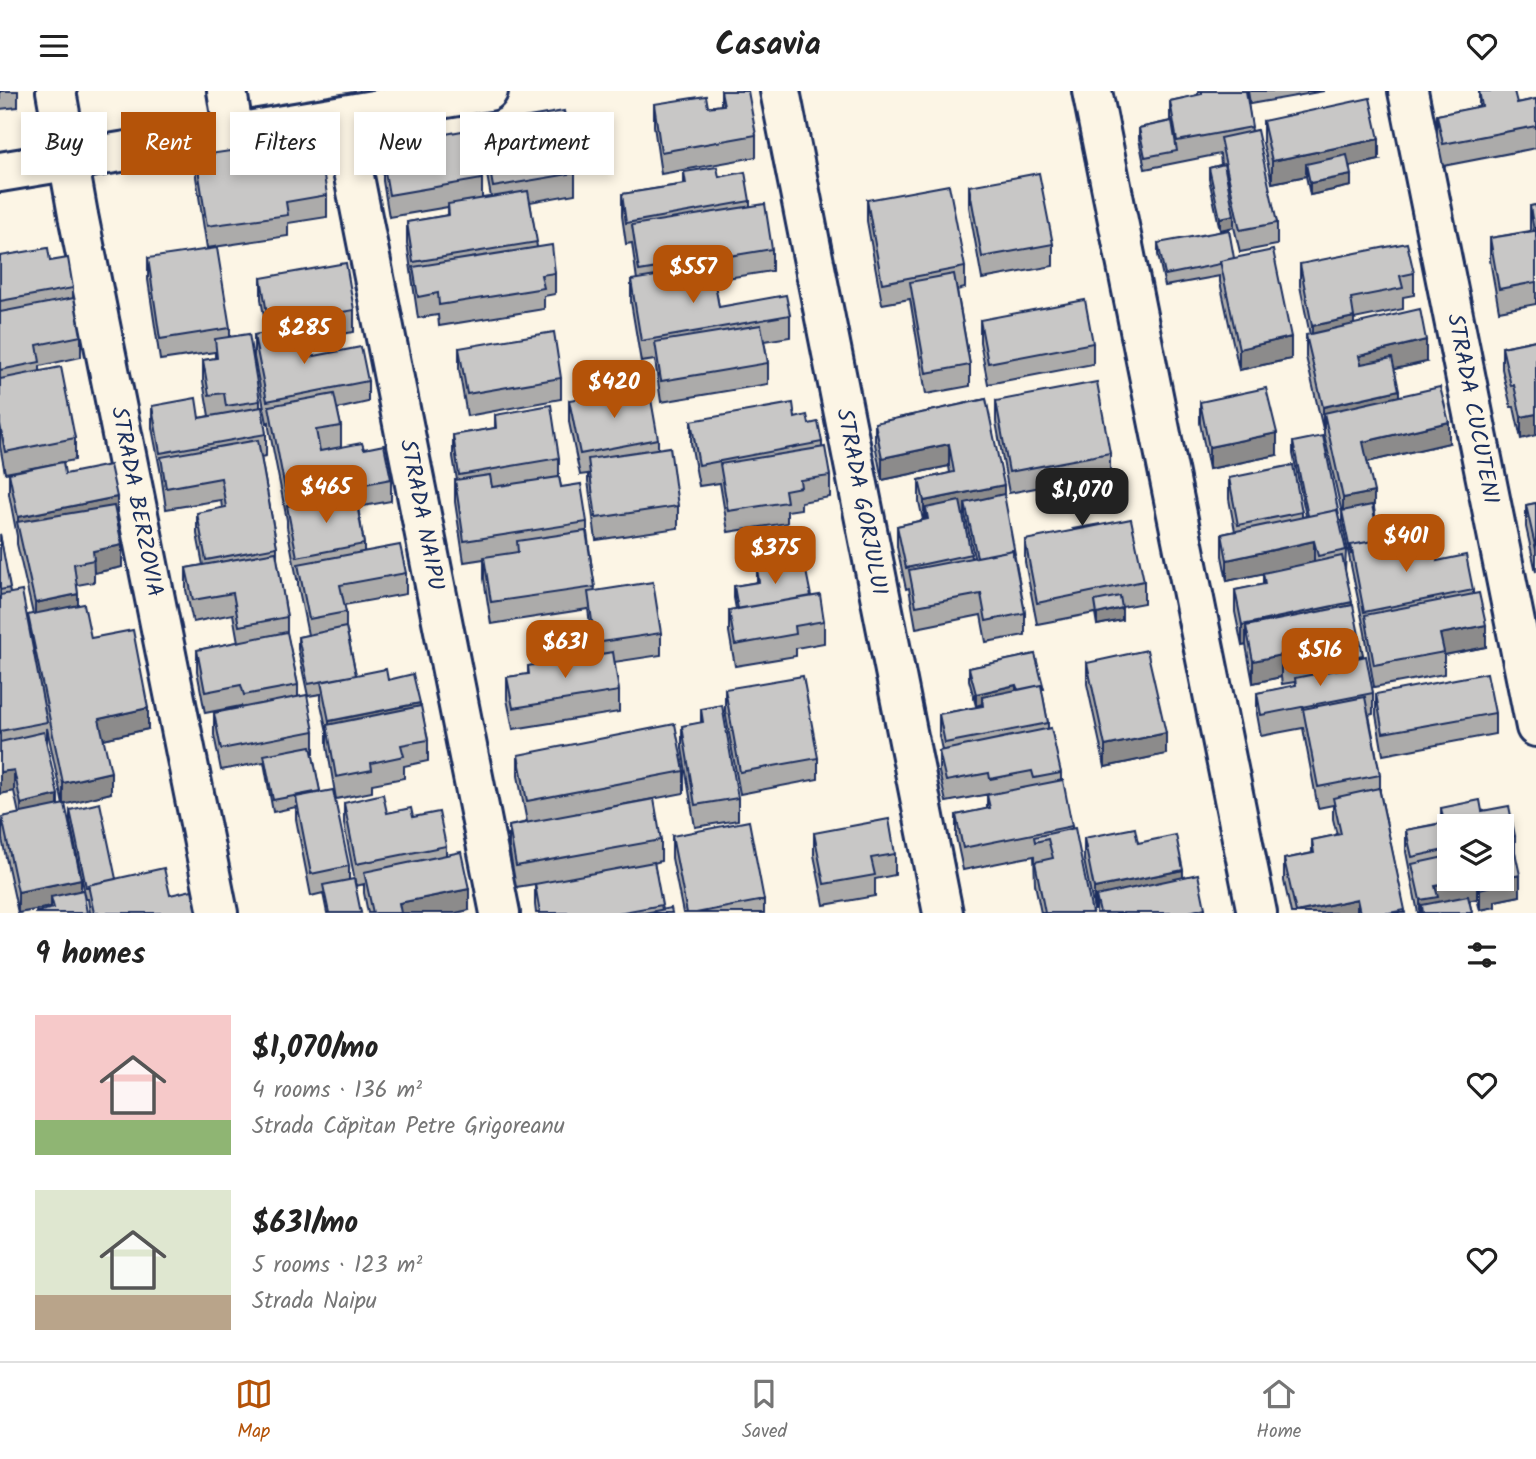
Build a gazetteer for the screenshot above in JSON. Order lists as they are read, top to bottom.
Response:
{
  "streets": {
    "street": [
      "STRADA CUCUTENI",
      "STRADA BERZOVIA",
      "STRADA GORJULUI",
      "STRADA NAIPU"
    ]
  },
  "page": {
    "header": "Casavia",
    "chip": [
      "Buy",
      "Rent",
      "Filters",
      "New",
      "Apartment"
    ],
    "price": [
      "$557",
      "$285",
      "$420",
      "$465",
      "$1,070",
      "$401",
      "$375",
      "$631",
      "$516"
    ],
    "heading": "9 homes",
    "list": [
      {
        "name": "$1,070/mo",
        "note": "4 rooms · 136 m² · Strada Căpitan Petre Grigoreanu"
      },
      {
        "name": "$631/mo",
        "note": "5 rooms · 123 m² · Strada Naipu"
      }
    ],
    "tabs": ["Map", "Saved", "Home"]
  }
}
